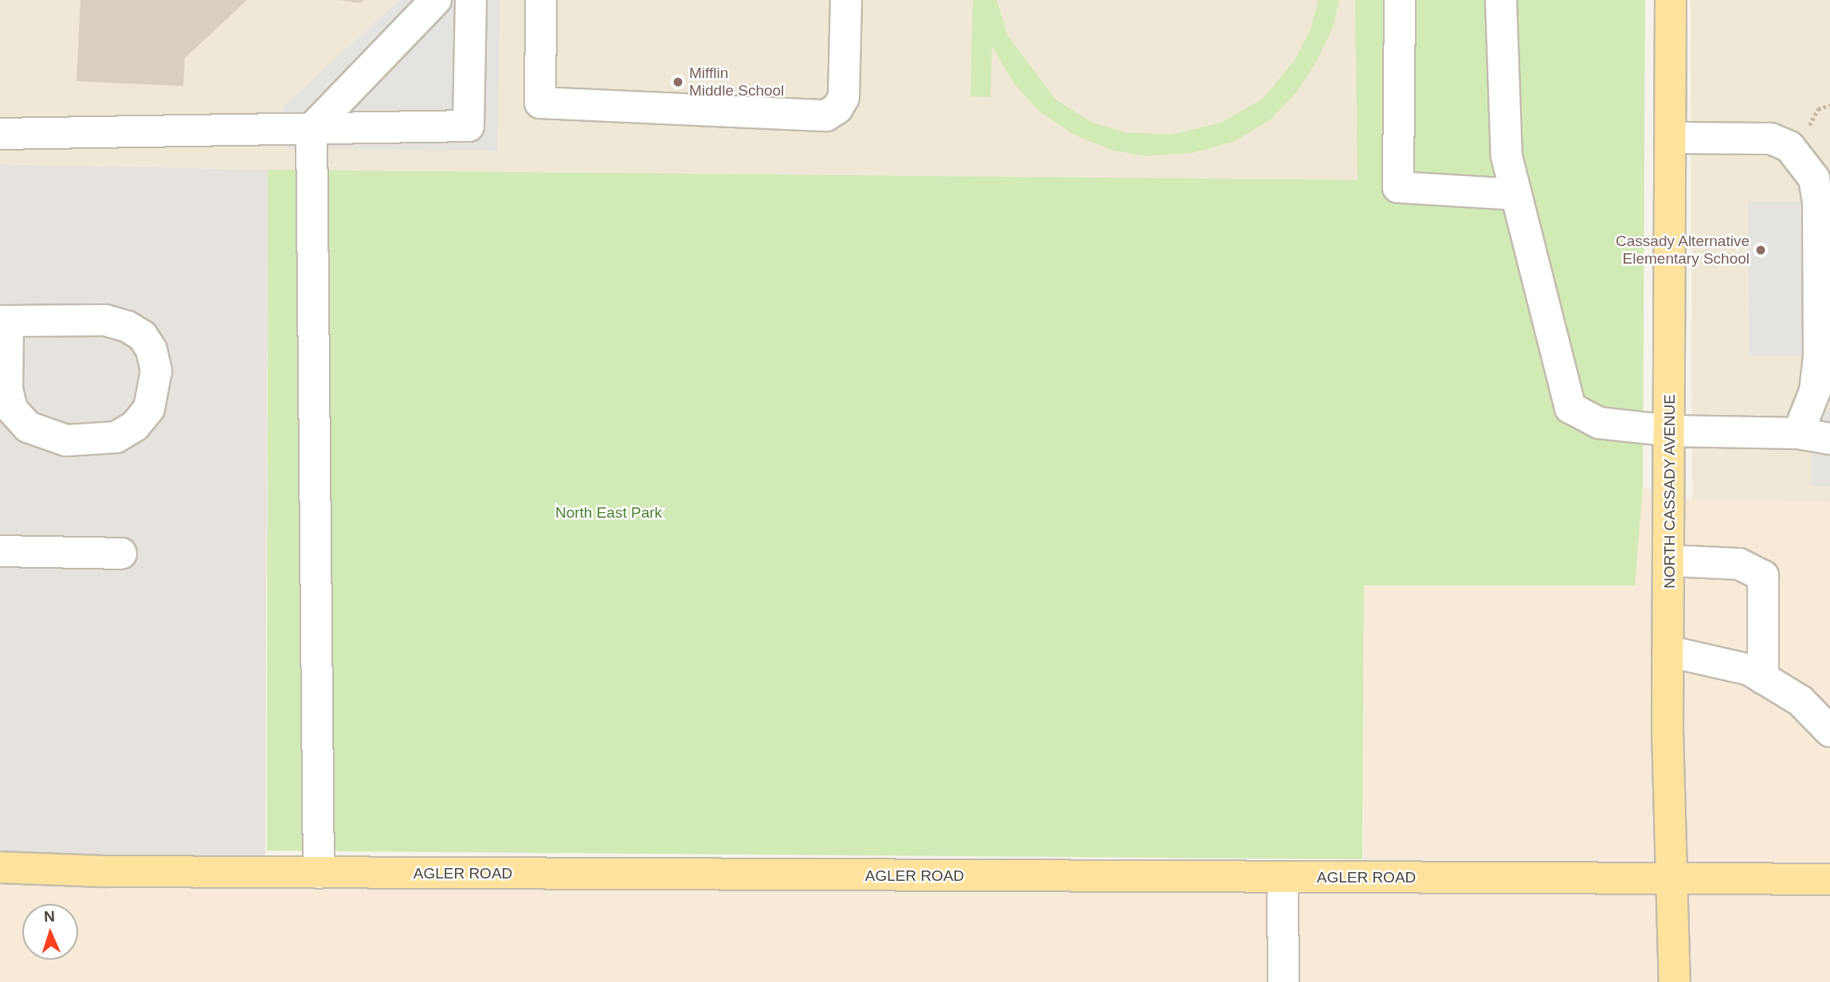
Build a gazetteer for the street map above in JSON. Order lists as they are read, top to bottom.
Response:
{
  "streets": {
    "main road": ["NORTH CASSADY AVENUE", "AGLER ROAD"]
  },
  "crossings": [
    ["NORTH CASSADY AVENUE", "AGLER ROAD"]
  ],
  "parks": ["North East Park"],
  "places": ["Mifflin Middle School", "Cassady Alternative Elementary School"],
  "north": "top"
}
